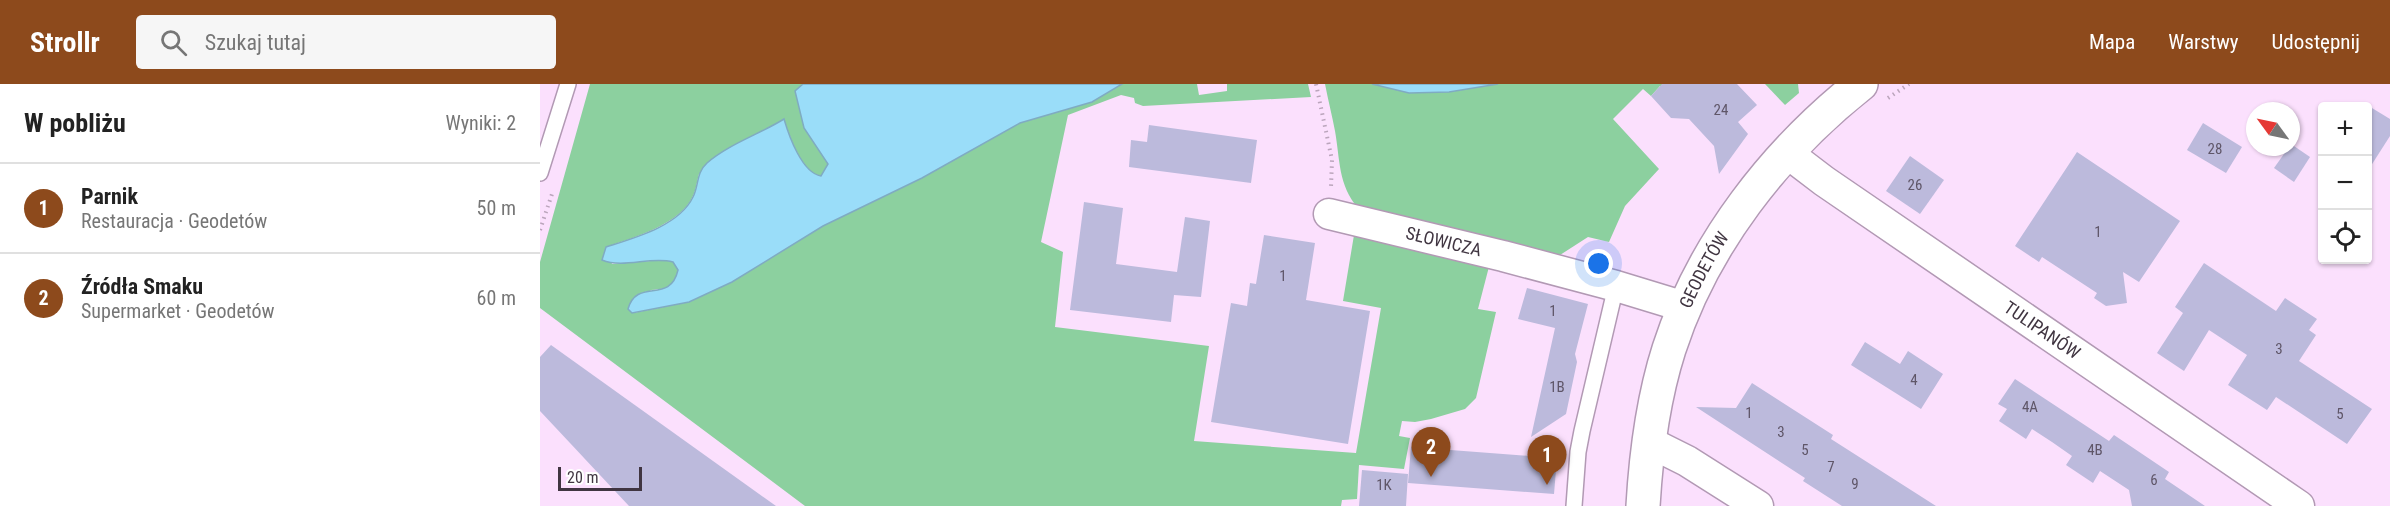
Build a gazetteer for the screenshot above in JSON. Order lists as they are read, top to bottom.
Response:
{
  "streets": {
    "street": ["SŁOWICZA", "GEODETÓW", "TULIPANÓW"]
  },
  "crossings": [
    ["SŁOWICZA", "GEODETÓW"],
    ["GEODETÓW", "TULIPANÓW"]
  ],
  "house_numbers": [
    "24",
    "28",
    "26",
    "1",
    "1",
    "1",
    "3",
    "4",
    "1B",
    "4A",
    "1",
    "5",
    "3",
    "5",
    "4B",
    "7",
    "6",
    "9",
    "1K"
  ],
  "scale_bar": "20 m",
  "north": "top left",
  "page": {
    "header": "Strollr",
    "search": "Szukaj tutaj",
    "nav": ["Mapa", "Warstwy", "Udostępnij"],
    "heading": ["W pobliżu", "Wyniki: 2"],
    "map_buttons": ["+", "−"],
    "list": [
      {
        "mark": "1",
        "name": "Parnik",
        "note": "Restauracja · Geodetów",
        "value": "50 m"
      },
      {
        "mark": "2",
        "name": "Źródła Smaku",
        "note": "Supermarket · Geodetów",
        "value": "60 m"
      }
    ],
    "pins": ["2", "1"],
    "scale": "20 m"
  }
}
